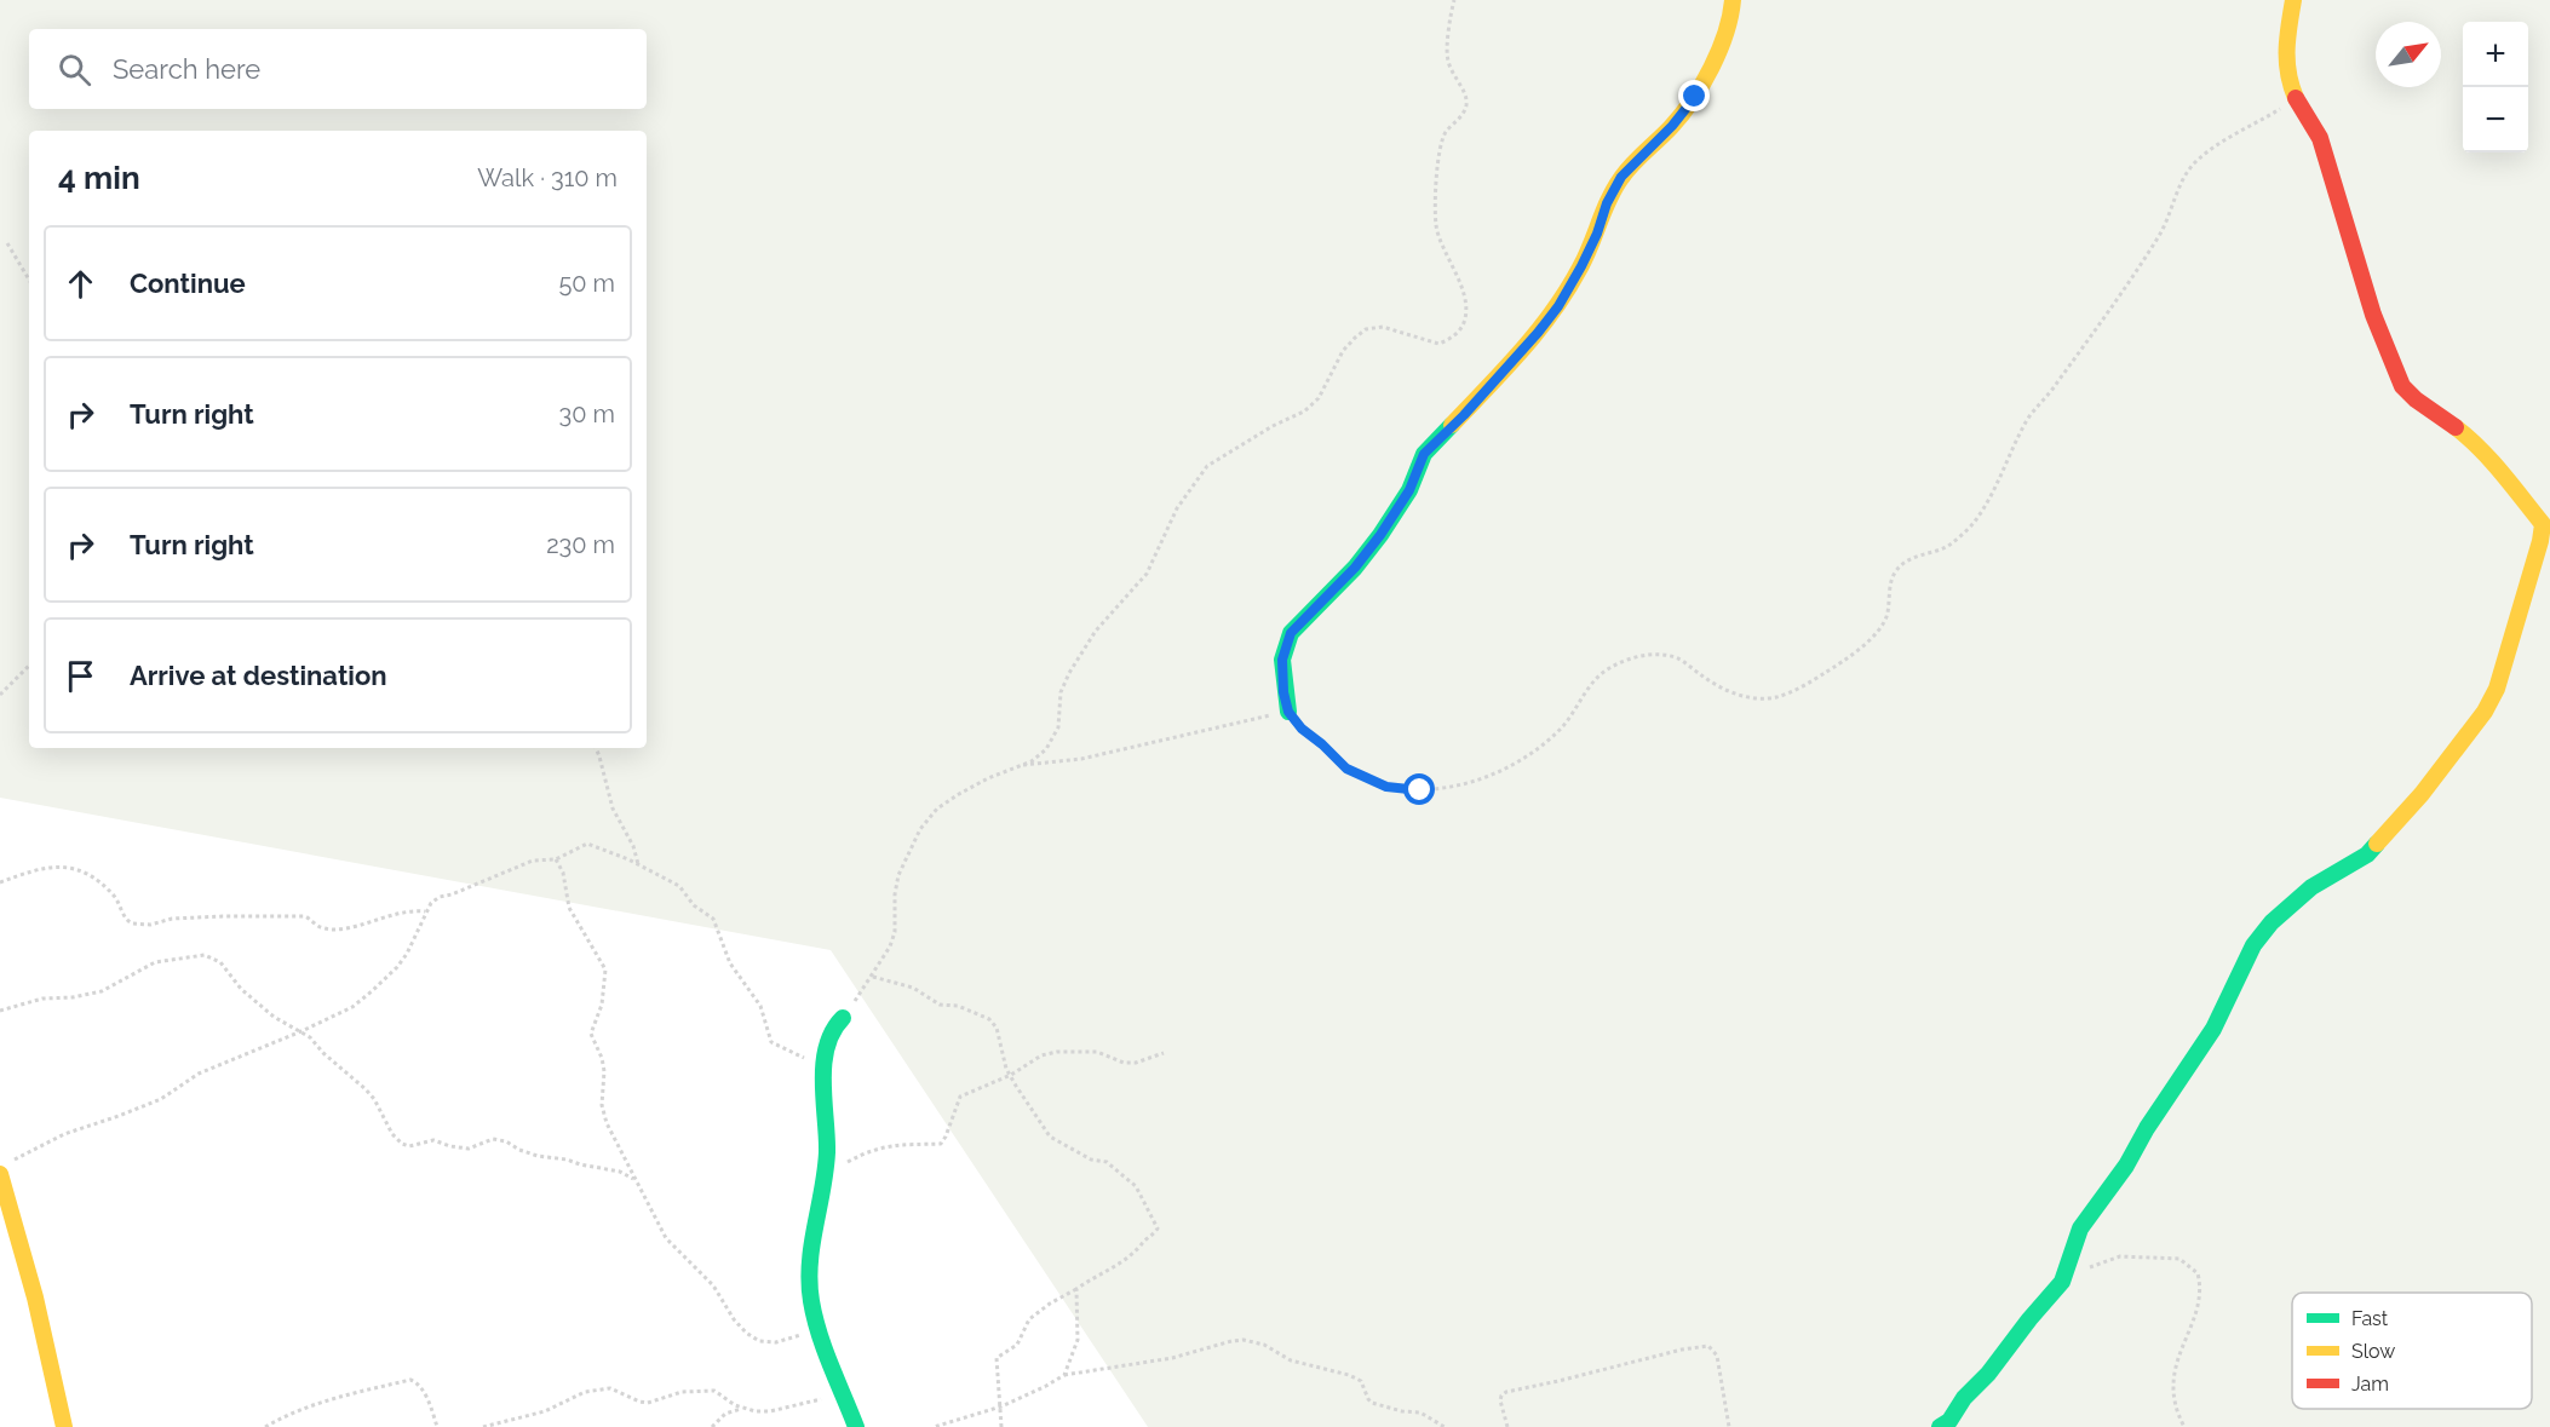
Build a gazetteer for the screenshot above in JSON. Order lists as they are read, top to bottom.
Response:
{
  "legend": ["Fast", "Slow", "Jam"],
  "north": "top right",
  "page": {
    "map_buttons": ["+", "−"],
    "search": "Search here",
    "heading": ["4 min", "Walk · 310 m"],
    "list": [
      ["Continue", "50 m"],
      ["Turn right", "30 m"],
      ["Turn right", "230 m"],
      "Arrive at destination"
    ]
  }
}
